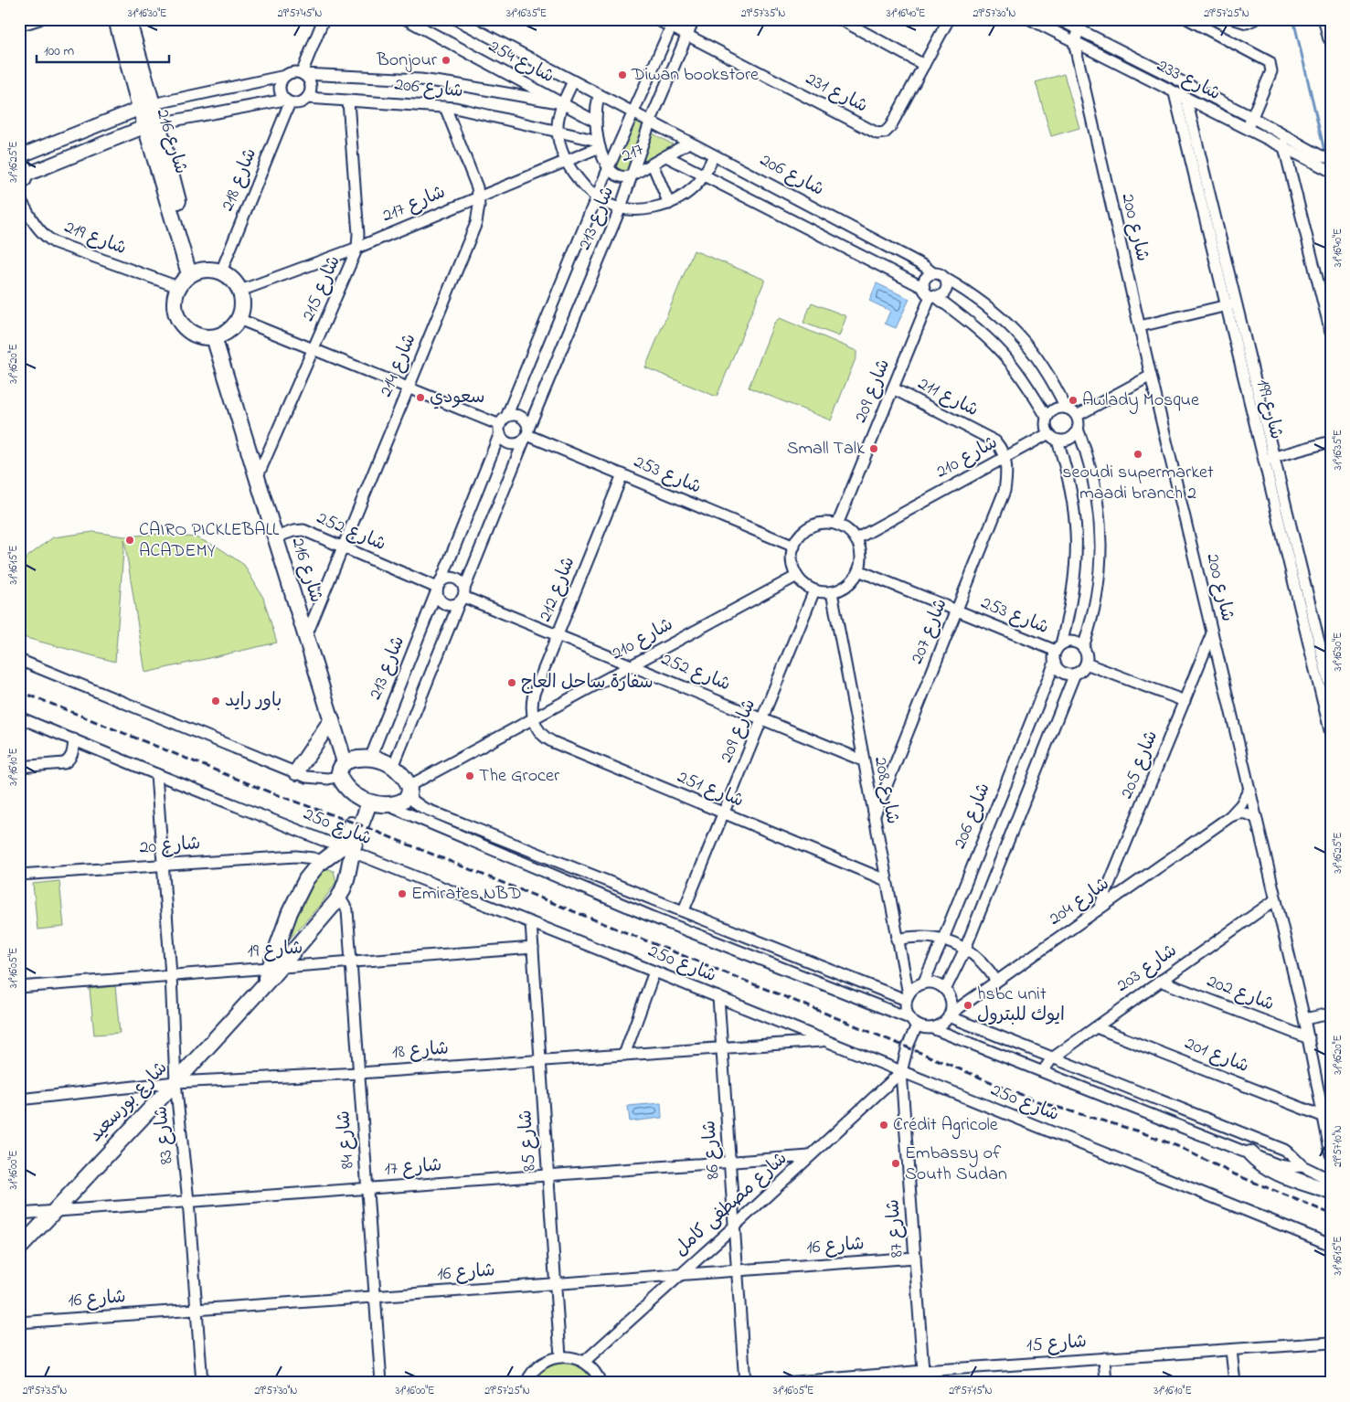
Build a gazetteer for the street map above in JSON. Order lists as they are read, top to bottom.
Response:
{
  "streets": {
    "main road": ["شارع 216", "شارع بورسعيد"],
    "street": [
      "شارع 254",
      "شارع 233",
      "شارع 206",
      "شارع 231",
      "217",
      "شارع 218",
      "شارع 217",
      "شارع 213",
      "شارع 200",
      "شارع 219",
      "شارع 215",
      "شارع 214",
      "شارع 209",
      "شارع 211",
      "شارع 199",
      "شارع 210",
      "شارع 253",
      "شارع 252",
      "شارع 212",
      "شارع 207",
      "شارع 205",
      "شارع 251",
      "شارع 208",
      "شارع 250",
      "شارع 20",
      "شارع 204",
      "شارع 19",
      "شارع 203",
      "شارع 202",
      "شارع 18",
      "شارع 201",
      "شارع 83",
      "شارع 84",
      "شارع 85",
      "شارع 86",
      "شارع 17",
      "شارع مصطفى كامل",
      "شارع 87",
      "شارع 16",
      "شارع 15"
    ]
  },
  "crossings": [
    ["شارع 254", "شارع 206"],
    ["شارع 254", "217"],
    ["شارع 254", "شارع 213"],
    ["شارع 233", "شارع 200"],
    ["شارع 233", "شارع 199"],
    ["شارع 206", "217"],
    ["شارع 206", "شارع 218"],
    ["شارع 206", "شارع 217"],
    ["شارع 206", "شارع 213"],
    ["شارع 206", "شارع 215"],
    ["شارع 206", "شارع 214"],
    ["شارع 206", "شارع 209"],
    ["شارع 206", "شارع 253"],
    ["شارع 206", "شارع 208"],
    ["شارع 206", "شارع 250"],
    ["شارع 206", "شارع 204"],
    ["شارع 231", "شارع 213"],
    ["شارع 216", "شارع 218"],
    ["شارع 216", "شارع 217"],
    ["شارع 216", "شارع 213"],
    ["شارع 216", "شارع 219"],
    ["شارع 216", "شارع 215"],
    ["شارع 216", "شارع 214"],
    ["شارع 216", "شارع 210"],
    ["شارع 216", "شارع 252"],
    ["شارع 216", "شارع 250"],
    ["شارع 216", "شارع بورسعيد"],
    ["217", "شارع 217"],
    ["217", "شارع 213"],
    ["شارع 218", "شارع 217"],
    ["شارع 218", "شارع 219"],
    ["شارع 217", "شارع 219"],
    ["شارع 217", "شارع 215"],
    ["شارع 217", "شارع 214"],
    ["شارع 213", "شارع 210"],
    ["شارع 213", "شارع 253"],
    ["شارع 213", "شارع 252"],
    ["شارع 213", "شارع 250"],
    ["شارع 213", "شارع بورسعيد"],
    ["شارع 200", "شارع 205"],
    ["شارع 200", "شارع 204"],
    ["شارع 200", "شارع 203"],
    ["شارع 200", "شارع 202"],
    ["شارع 200", "شارع 201"],
    ["شارع 214", "شارع 252"],
    ["شارع 209", "شارع 211"],
    ["شارع 209", "شارع 210"],
    ["شارع 209", "شارع 253"],
    ["شارع 209", "شارع 252"],
    ["شارع 209", "شارع 251"],
    ["شارع 209", "شارع 208"],
    ["شارع 211", "شارع 210"],
    ["شارع 211", "شارع 207"],
    ["شارع 210", "شارع 253"],
    ["شارع 210", "شارع 252"],
    ["شارع 210", "شارع 212"],
    ["شارع 210", "شارع 207"],
    ["شارع 210", "شارع 251"],
    ["شارع 210", "شارع 208"],
    ["شارع 210", "شارع 250"],
    ["شارع 210", "شارع بورسعيد"],
    ["شارع 253", "شارع 212"],
    ["شارع 253", "شارع 207"],
    ["شارع 253", "شارع 208"],
    ["شارع 252", "شارع 212"],
    ["شارع 252", "شارع 208"],
    ["شارع 212", "شارع 251"],
    ["شارع 207", "شارع 208"],
    ["شارع 205", "شارع 204"],
    ["شارع 251", "شارع 208"],
    ["شارع 208", "شارع 250"],
    ["شارع 208", "شارع 204"],
    ["شارع 250", "شارع 204"],
    ["شارع 250", "شارع 203"],
    ["شارع 250", "شارع 18"],
    ["شارع 250", "شارع بورسعيد"],
    ["شارع 250", "شارع 83"],
    ["شارع 250", "شارع 85"],
    ["شارع 250", "شارع 86"],
    ["شارع 250", "شارع مصطفى كامل"],
    ["شارع 250", "شارع 87"],
    ["شارع 20", "شارع بورسعيد"],
    ["شارع 20", "شارع 83"],
    ["شارع 19", "شارع بورسعيد"],
    ["شارع 19", "شارع 83"],
    ["شارع 19", "شارع 84"],
    ["شارع 19", "شارع 85"],
    ["شارع 203", "شارع 202"],
    ["شارع 203", "شارع 201"],
    ["شارع 18", "شارع بورسعيد"],
    ["شارع 18", "شارع 83"],
    ["شارع 18", "شارع 84"],
    ["شارع 18", "شارع 85"],
    ["شارع 18", "شارع 86"],
    ["شارع بورسعيد", "شارع 83"],
    ["شارع بورسعيد", "شارع 84"],
    ["شارع بورسعيد", "شارع 17"],
    ["شارع 83", "شارع 17"],
    ["شارع 83", "شارع 16"],
    ["شارع 84", "شارع 17"],
    ["شارع 84", "شارع 16"],
    ["شارع 85", "شارع 17"],
    ["شارع 85", "شارع 16"],
    ["شارع 86", "شارع 17"],
    ["شارع 86", "شارع مصطفى كامل"],
    ["شارع 86", "شارع 16"],
    ["شارع 17", "شارع مصطفى كامل"],
    ["شارع مصطفى كامل", "شارع 87"],
    ["شارع مصطفى كامل", "شارع 16"],
    ["شارع 87", "شارع 16"],
    ["شارع 87", "شارع 15"]
  ],
  "places": [
    "Bonjour",
    "Diwan bookstore",
    "سعودي",
    "Awlady Mosque",
    "Small Talk",
    "seoudi supermarket maadi branch 2",
    "CAIRO PICKLEBALL ACADEMY",
    "سفارة ساحل العاج",
    "باور رايد",
    "The Grocer",
    "Emirates NBD",
    "hsbc unit ايوك للبترول",
    "Crédit Agricole",
    "Embassy of South Sudan"
  ],
  "scale_bar": "100 m",
  "coordinates": [
    "31°16'30\"E",
    "29°57'45\"N",
    "31°16'35\"E",
    "29°57'35\"N",
    "31°16'40\"E",
    "29°57'30\"N",
    "29°57'25\"N",
    "31°16'25\"E",
    "31°16'20\"E",
    "31°16'15\"E",
    "31°16'10\"E",
    "31°16'05\"E",
    "29°57'10\"N",
    "31°16'00\"E",
    "29°57'15\"N"
  ]
}
